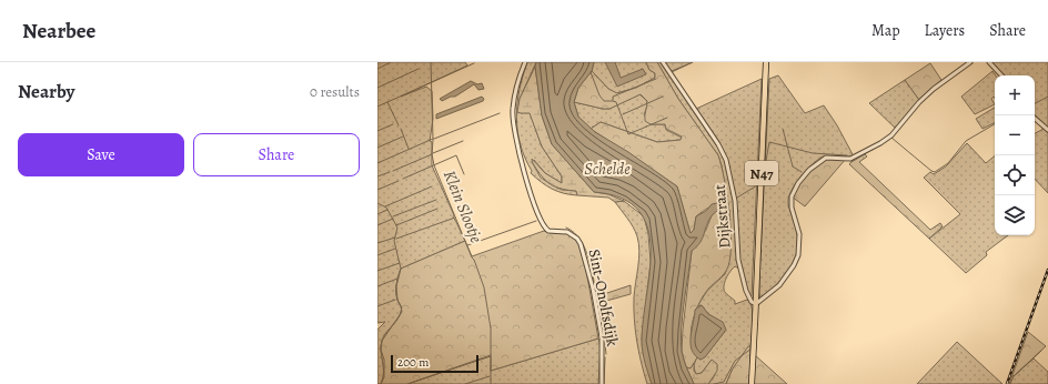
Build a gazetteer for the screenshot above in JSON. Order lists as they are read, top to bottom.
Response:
{
  "streets": {
    "main road": ["N47"],
    "street": ["Dijkstraat", "Sint-Onolfsdijk"]
  },
  "crossings": [
    ["N47", "Dijkstraat"]
  ],
  "water": ["Schelde", "Klein Slootje"],
  "scale_bar": "200 m",
  "page": {
    "header": "Nearbee",
    "nav": ["Map", "Layers", "Share"],
    "heading": ["Nearby", "0 results"],
    "map_buttons": ["+", "−"],
    "buttons": ["Save", "Share"],
    "scale": "200 m"
  }
}
